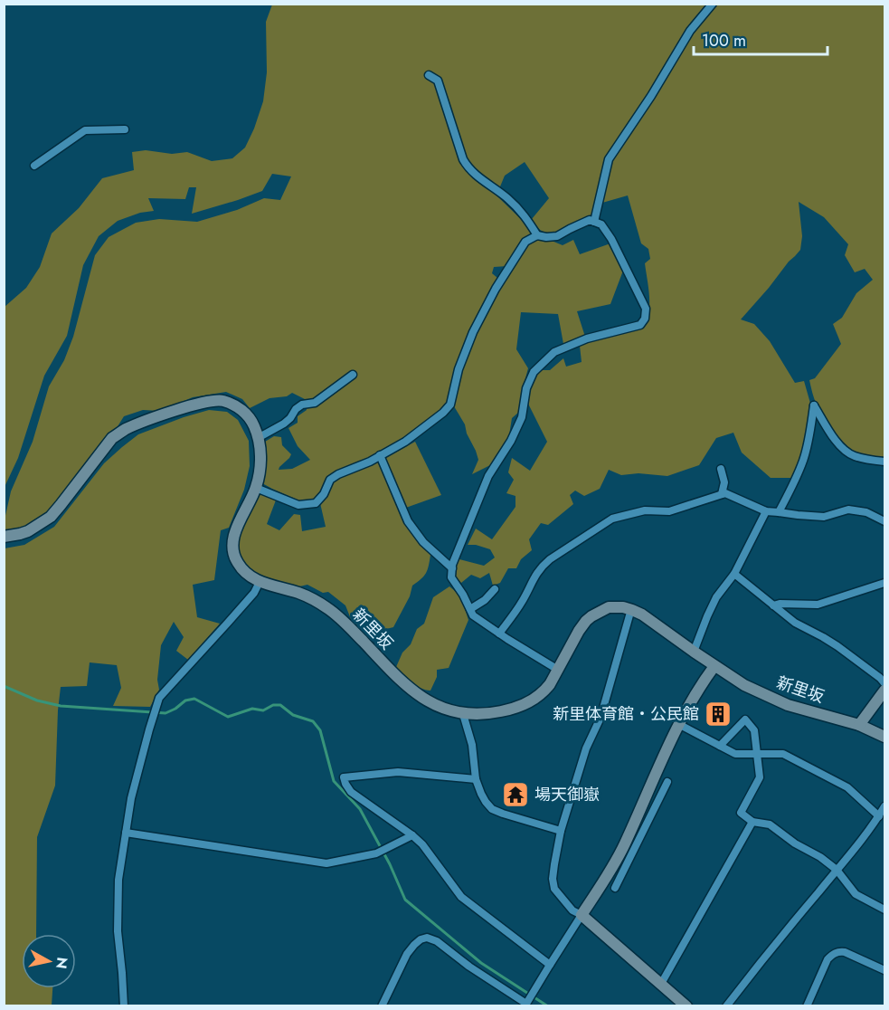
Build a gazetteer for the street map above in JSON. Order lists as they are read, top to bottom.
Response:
{
  "streets": {
    "main road": ["新里坂"]
  },
  "places": {
    "building": ["新里体育館・公民館"],
    "temple": ["場天御嶽"]
  },
  "scale_bar": "100 m",
  "north": "right"
}
